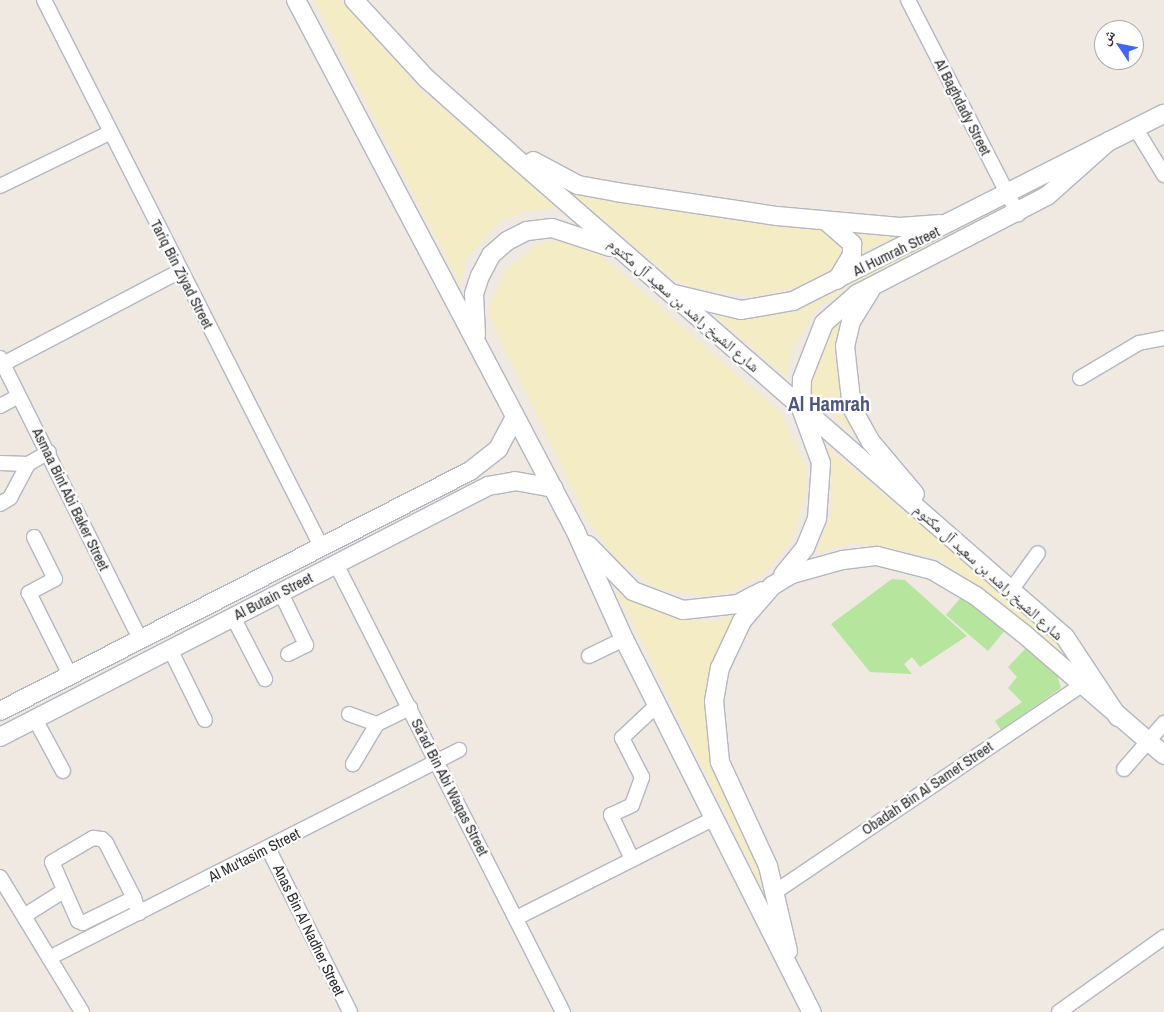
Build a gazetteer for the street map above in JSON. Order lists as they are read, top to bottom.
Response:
{
  "streets": {
    "street": [
      "Al Baghdady Street",
      "Al Humrah Street",
      "Tariq Bin Ziyad Street",
      "شارع الشيخ راشد بن سعيد آل مكتوم",
      "Asmaa Bint Abi Baker Street",
      "Al Butain Street",
      "Sa'ad Bin Abi Waqas Street",
      "Obadah Bin Al Samet Street",
      "Al Mu'tasim Street",
      "Anas Bin Al Nadher Street"
    ]
  },
  "crossings": [
    ["Al Baghdady Street", "Al Humrah Street"],
    ["Al Humrah Street", "شارع الشيخ راشد بن سعيد آل مكتوم"],
    ["Tariq Bin Ziyad Street", "Al Butain Street"],
    ["شارع الشيخ راشد بن سعيد آل مكتوم", "Al Butain Street"],
    ["شارع الشيخ راشد بن سعيد آل مكتوم", "Obadah Bin Al Samet Street"],
    ["Asmaa Bint Abi Baker Street", "Al Butain Street"],
    ["Al Butain Street", "Sa'ad Bin Abi Waqas Street"],
    ["Sa'ad Bin Abi Waqas Street", "Al Mu'tasim Street"],
    ["Al Mu'tasim Street", "Anas Bin Al Nadher Street"]
  ],
  "districts": ["Al Hamrah"],
  "north": "top left"
}
